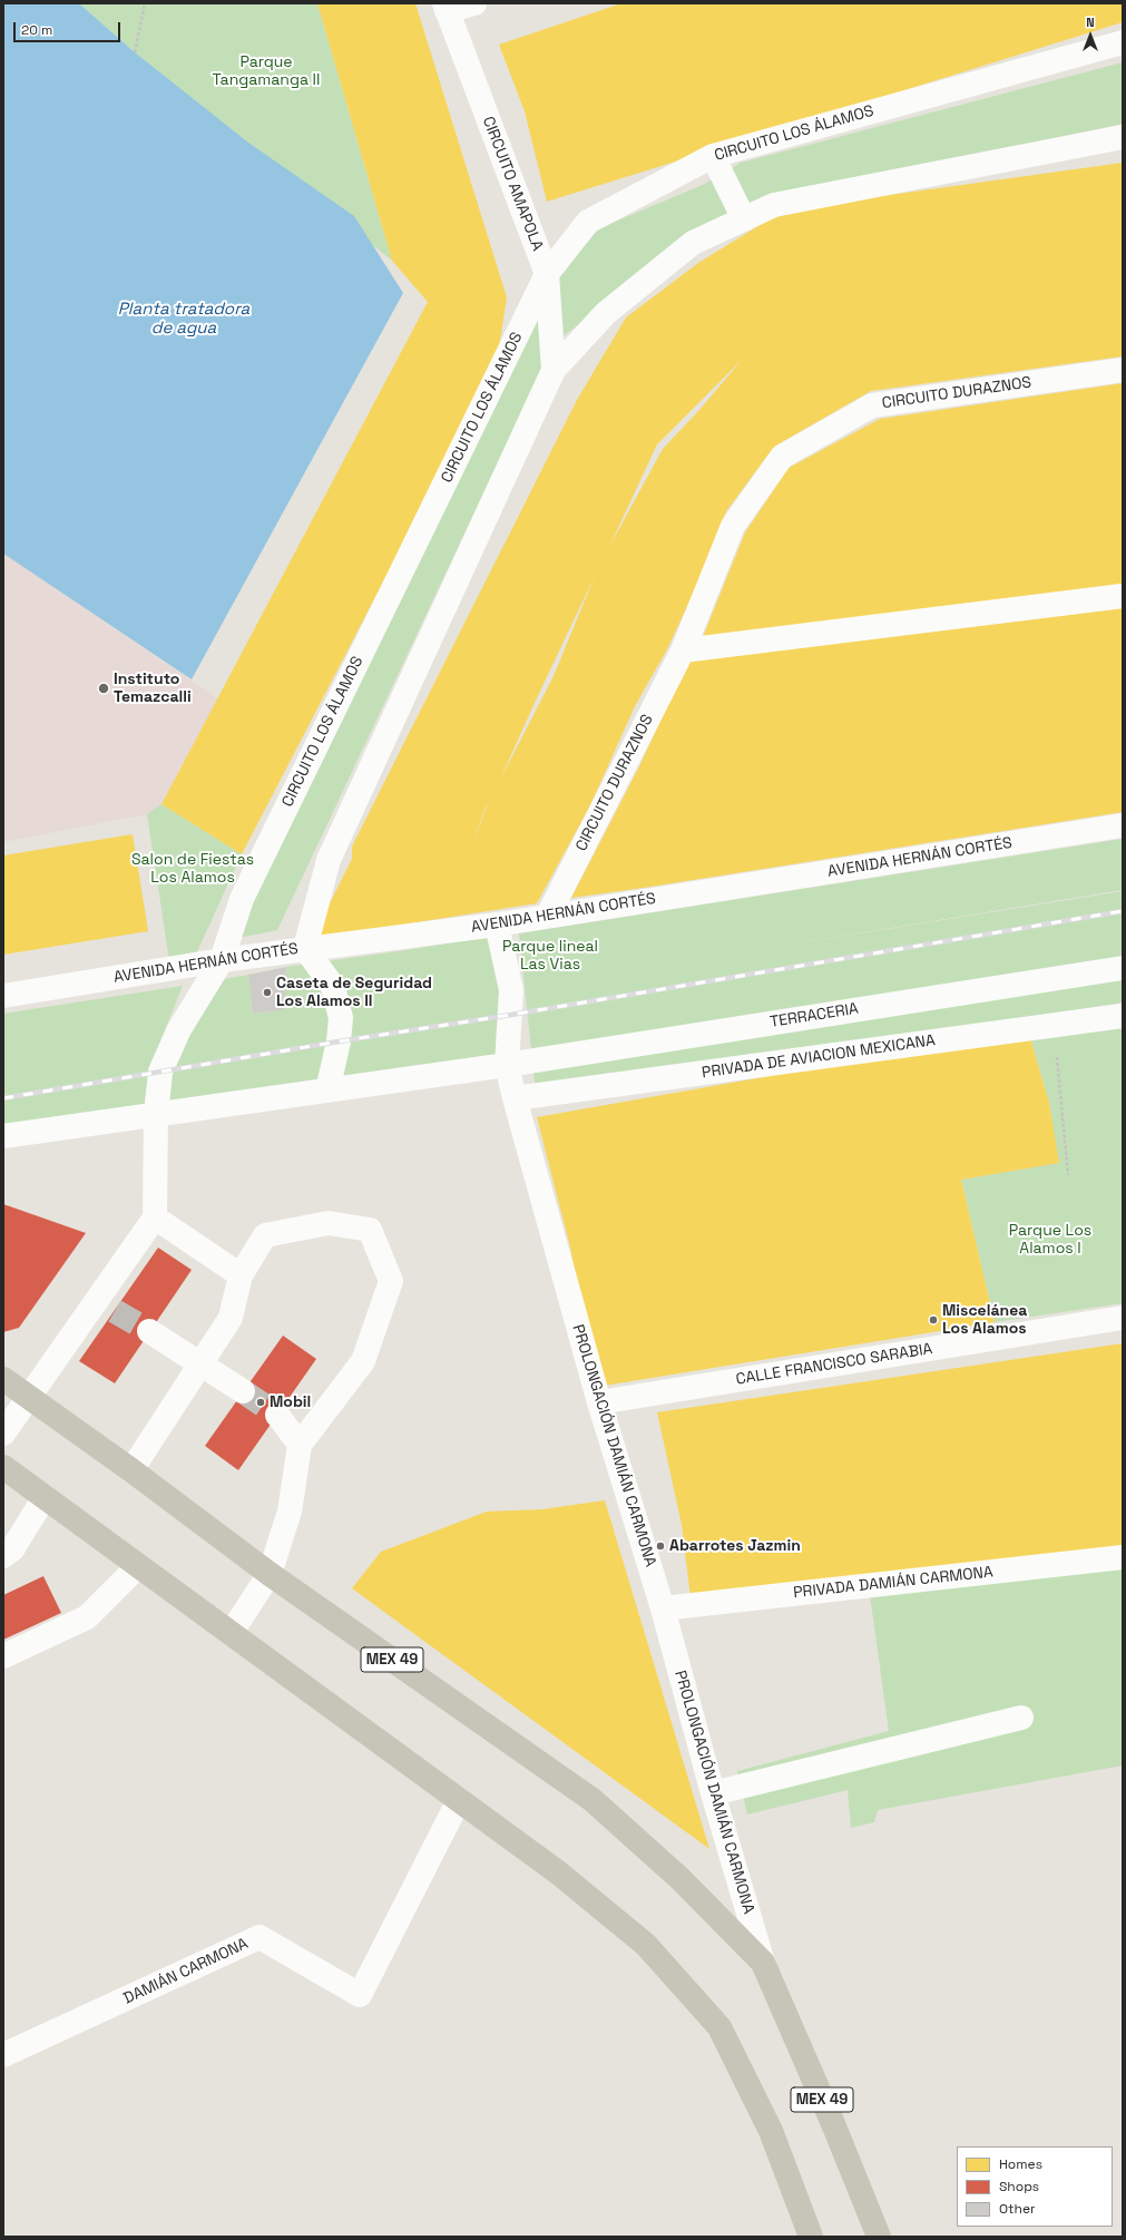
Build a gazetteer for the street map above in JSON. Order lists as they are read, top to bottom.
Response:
{
  "streets": {
    "main road": ["MEX 49"],
    "street": [
      "CIRCUITO LOS ÁLAMOS",
      "CIRCUITO AMAPOLA",
      "CIRCUITO DURAZNOS",
      "AVENIDA HERNÁN CORTÉS",
      "TERRACERIA",
      "PRIVADA DE AVIACION MEXICANA",
      "CALLE FRANCISCO SARABIA",
      "PROLONGACIÓN DAMIÁN CARMONA",
      "PRIVADA DAMIÁN CARMONA",
      "DAMIÁN CARMONA"
    ]
  },
  "crossings": [
    ["CIRCUITO LOS ÁLAMOS", "CIRCUITO AMAPOLA"],
    ["CIRCUITO LOS ÁLAMOS", "AVENIDA HERNÁN CORTÉS"],
    ["CIRCUITO DURAZNOS", "AVENIDA HERNÁN CORTÉS"],
    ["AVENIDA HERNÁN CORTÉS", "PROLONGACIÓN DAMIÁN CARMONA"],
    ["TERRACERIA", "PROLONGACIÓN DAMIÁN CARMONA"],
    ["PRIVADA DE AVIACION MEXICANA", "PROLONGACIÓN DAMIÁN CARMONA"],
    ["CALLE FRANCISCO SARABIA", "PROLONGACIÓN DAMIÁN CARMONA"],
    ["PROLONGACIÓN DAMIÁN CARMONA", "PRIVADA DAMIÁN CARMONA"],
    ["PROLONGACIÓN DAMIÁN CARMONA", "MEX 49"]
  ],
  "water": ["Planta tratadora de agua"],
  "parks": [
    "Parque Tangamanga II",
    "Salon de Fiestas Los Alamos",
    "Parque lineal Las Vias",
    "Parque Los Alamos I"
  ],
  "places": [
    "Instituto Temazcalli",
    "Caseta de Seguridad Los Alamos II",
    "Miscelánea Los Alamos",
    "Mobil",
    "Abarrotes Jazmin"
  ],
  "legend": ["Homes", "Shops", "Other"],
  "scale_bar": "20 m",
  "north": "top"
}
